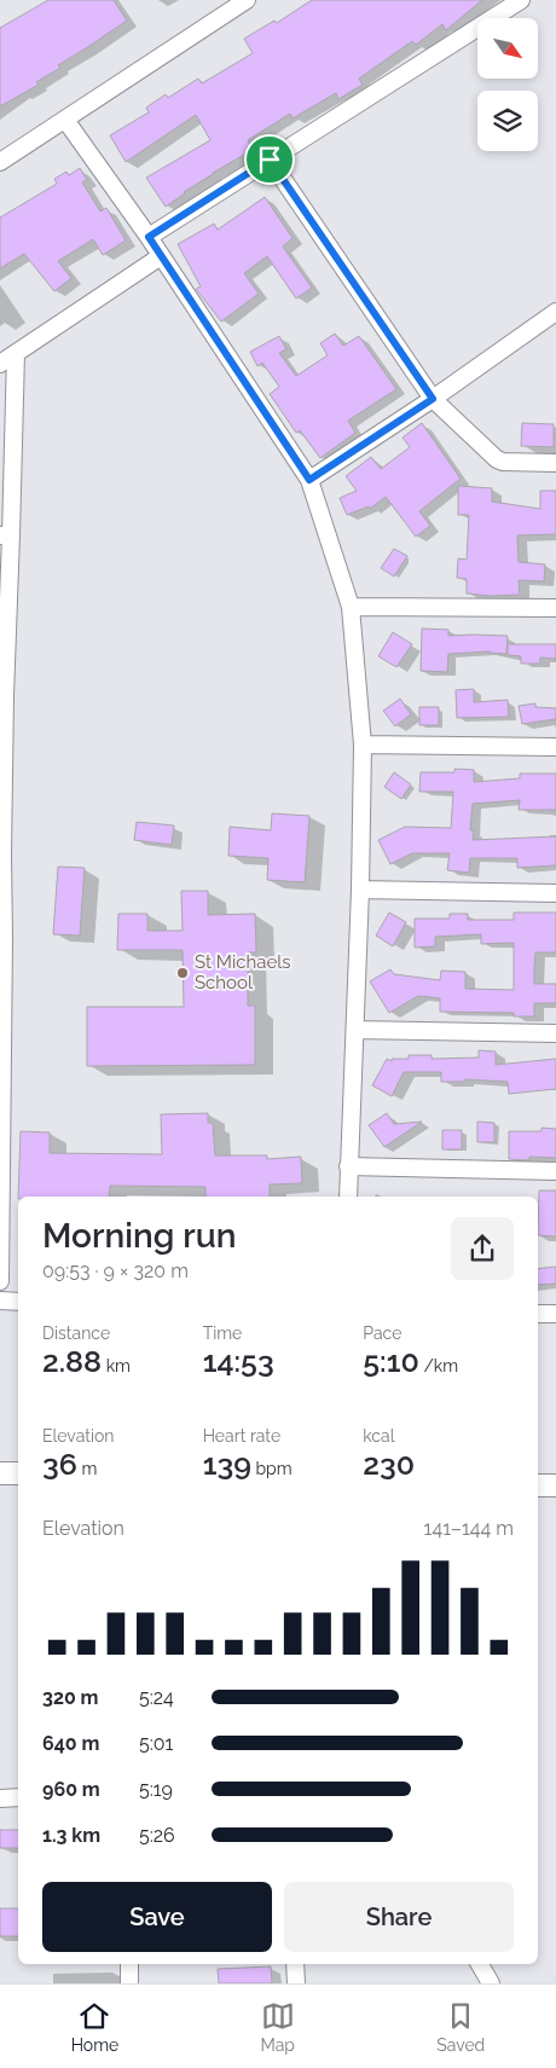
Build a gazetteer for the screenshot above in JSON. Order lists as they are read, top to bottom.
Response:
{
  "places": ["St Michaels School"],
  "north": "bottom right",
  "page": {
    "heading": ["Morning run", "09:53 · 9 × 320 m"],
    "stats": [
      ["Distance", "2.88 km"],
      ["Time", "14:53"],
      ["Pace", "5:10 /km"],
      ["Elevation", "36 m"],
      ["Heart rate", "139 bpm"],
      ["kcal", "230"]
    ],
    "chart": ["Elevation", "141–144 m"],
    "list": [
      {
        "name": "320 m",
        "note": "5:24"
      },
      {
        "name": "640 m",
        "note": "5:01"
      },
      {
        "name": "960 m",
        "note": "5:19"
      },
      {
        "name": "1.3 km",
        "note": "5:26"
      }
    ],
    "buttons": ["Save", "Share"],
    "tabs": ["Home", "Map", "Saved"]
  }
}
